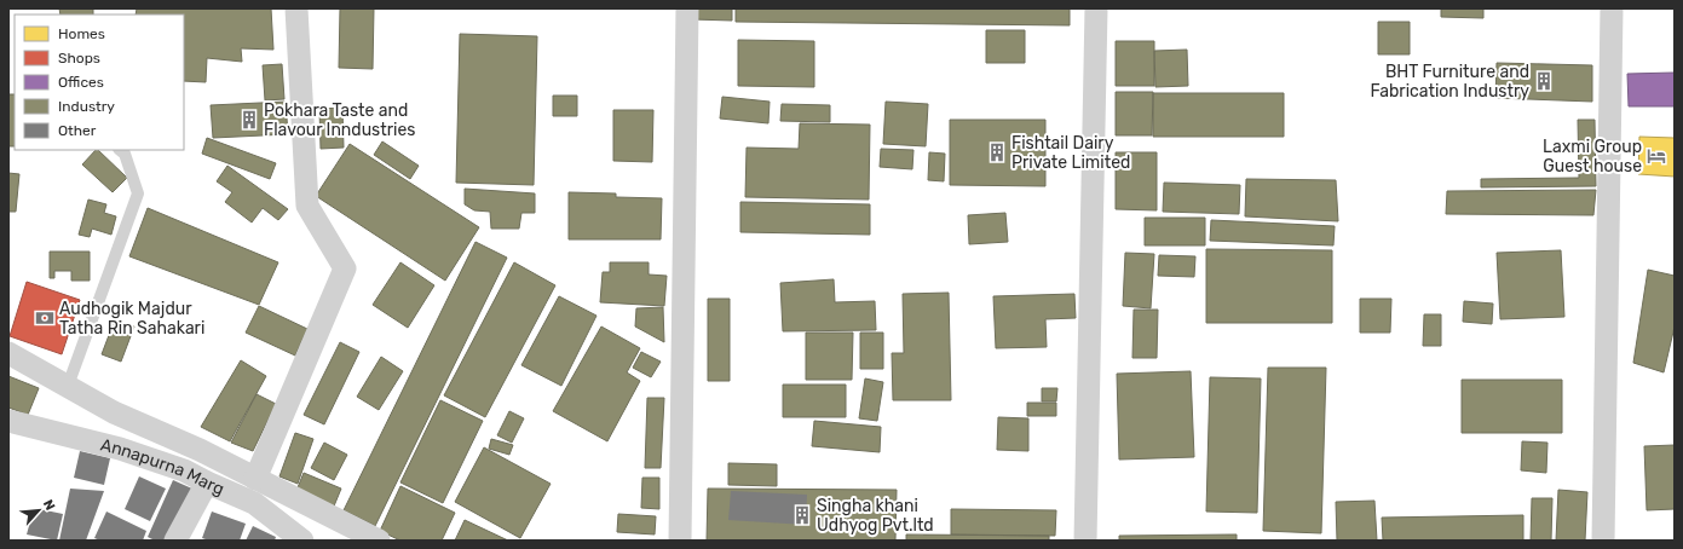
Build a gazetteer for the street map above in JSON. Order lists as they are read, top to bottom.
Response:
{
  "streets": {
    "street": ["Annapurna Marg"]
  },
  "places": {
    "building": [
      "BHT Furniture and Fabrication Industry",
      "Pokhara Taste and Flavour Inndustries",
      "Fishtail Dairy Private Limited",
      "Singha khani Udhyog Pvt.ltd"
    ],
    "hotel": ["Laxmi Group Guest house"],
    "bank": ["Audhogik Majdur Tatha Rin Sahakari"]
  },
  "legend": [
    "Homes",
    "Shops",
    "Offices",
    "Industry",
    "Other"
  ],
  "north": "top right"
}
